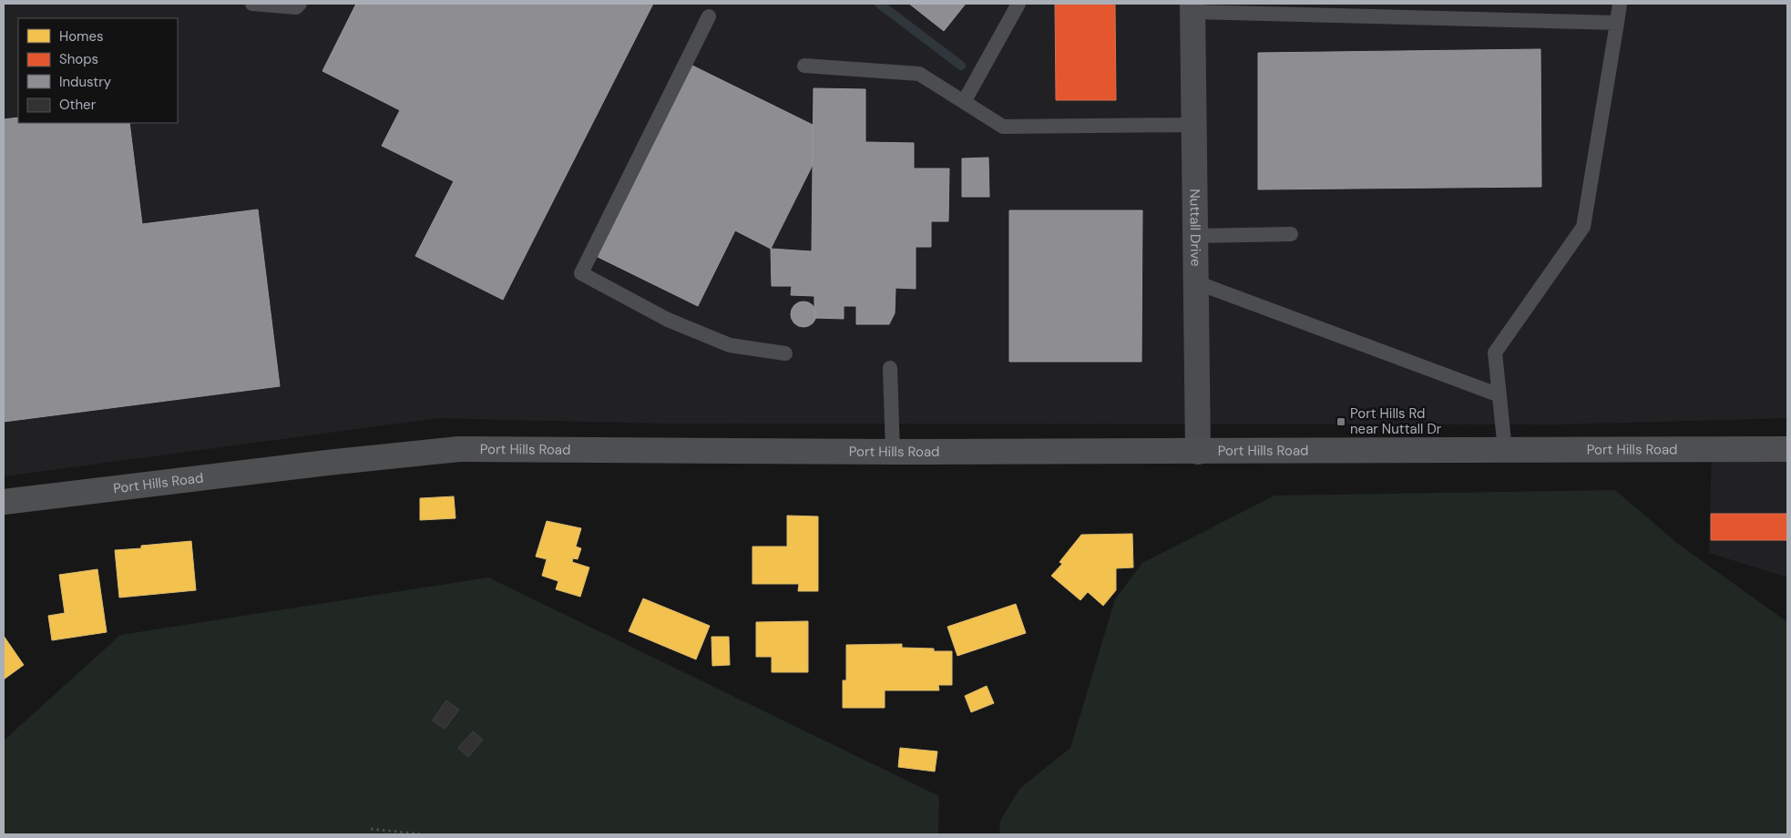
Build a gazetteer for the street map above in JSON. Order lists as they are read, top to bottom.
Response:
{
  "streets": {
    "highway": ["Port Hills Road"],
    "street": ["Nuttall Drive"]
  },
  "crossings": [
    ["Nuttall Drive", "Port Hills Road"]
  ],
  "places": {
    "transit": ["Port Hills Rd near Nuttall Dr"]
  },
  "legend": [
    "Homes",
    "Shops",
    "Industry",
    "Other"
  ]
}
